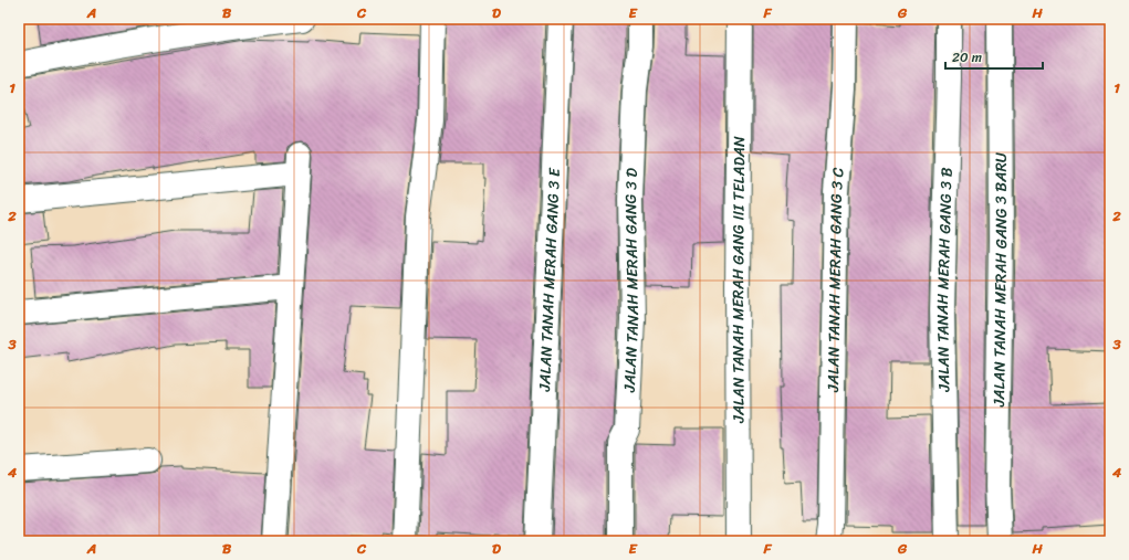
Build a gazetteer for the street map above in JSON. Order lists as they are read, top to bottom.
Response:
{
  "streets": {
    "street": [
      "JALAN TANAH MERAH GANG III TELADAN",
      "JALAN TANAH MERAH GANG 3 B",
      "JALAN TANAH MERAH GANG 3 E",
      "JALAN TANAH MERAH GANG 3 D",
      "JALAN TANAH MERAH GANG 3 C",
      "JALAN TANAH MERAH GANG 3 BARU"
    ]
  },
  "scale_bar": "20 m",
  "grid": {
    "columns": [
      "A",
      "B",
      "C",
      "D",
      "E",
      "F",
      "G",
      "H"
    ],
    "rows": [
      "1",
      "2",
      "3",
      "4"
    ]
  }
}
